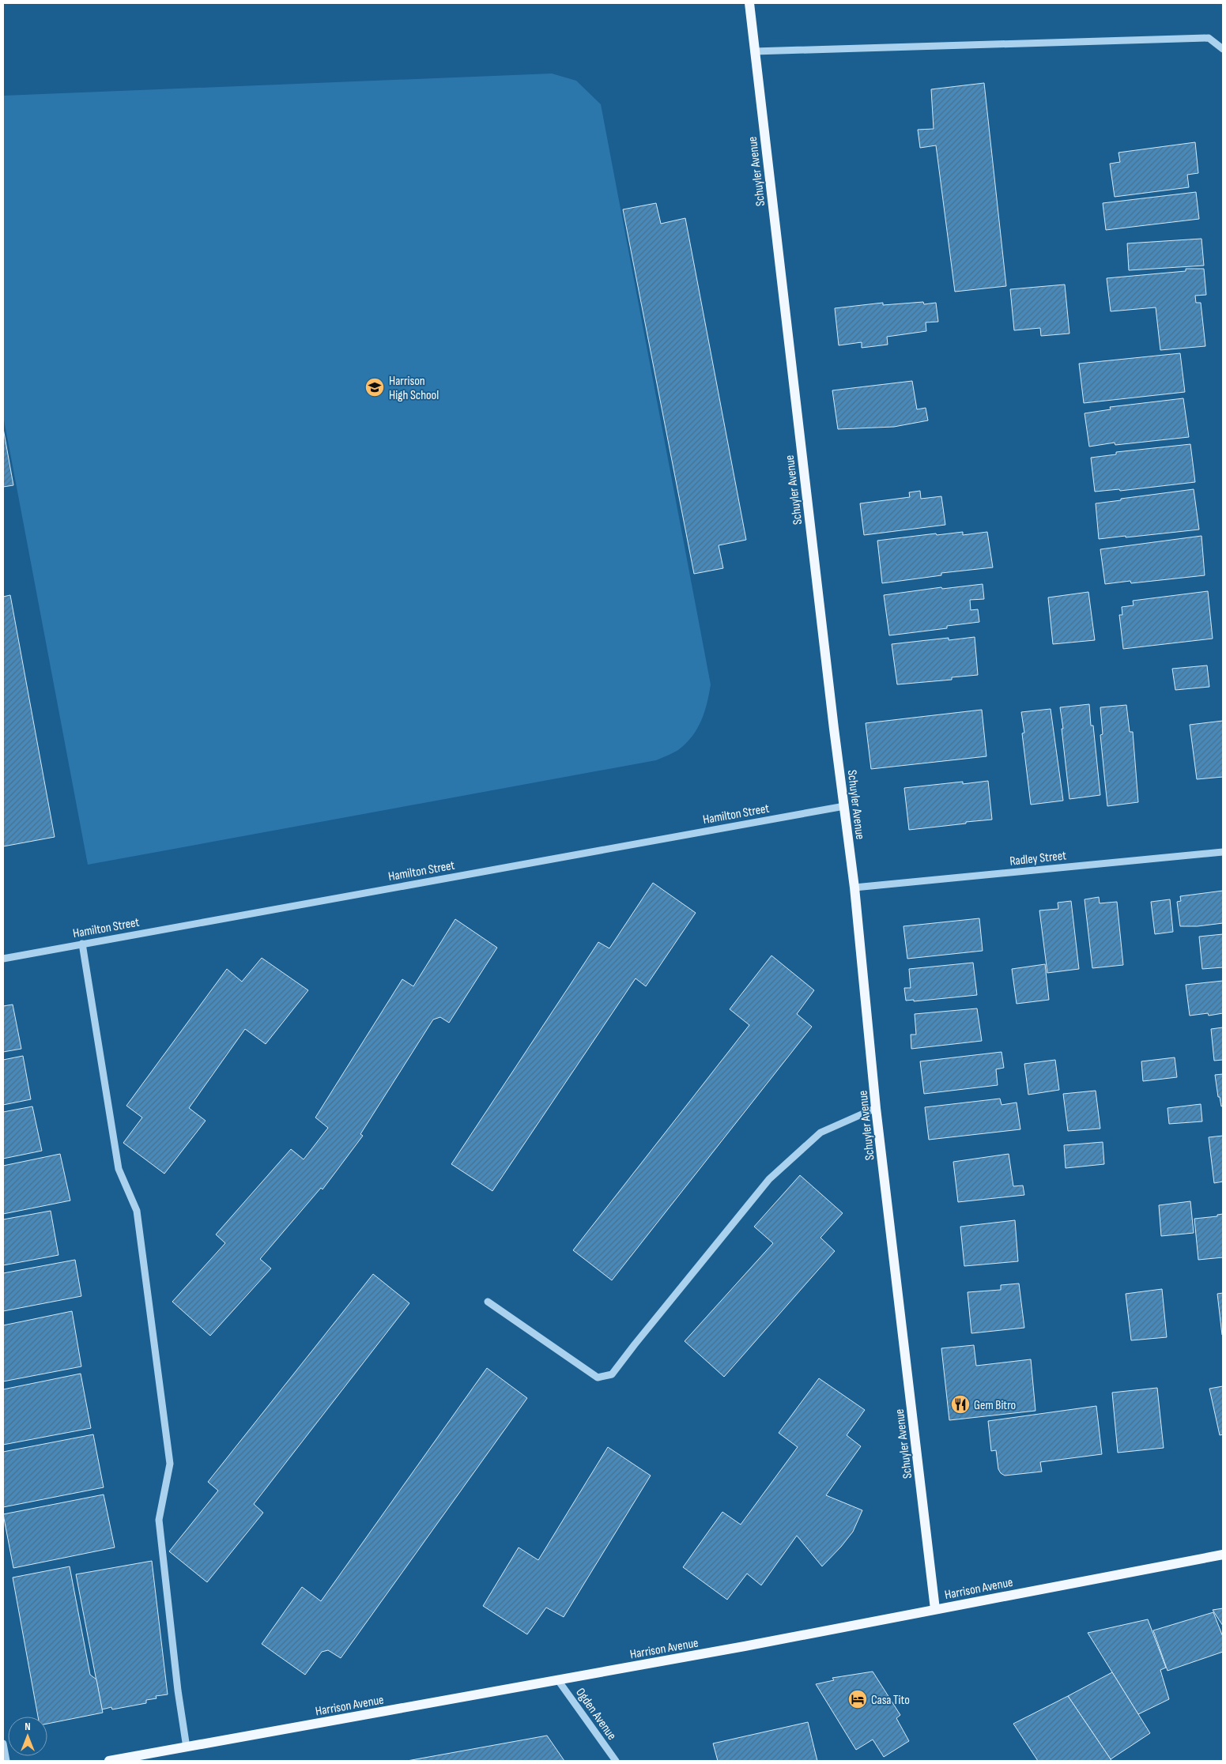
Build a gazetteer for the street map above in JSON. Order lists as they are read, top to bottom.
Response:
{
  "streets": {
    "main road": ["Schuyler Avenue", "Harrison Avenue"],
    "street": ["Hamilton Street", "Radley Street", "Ogden Avenue"]
  },
  "crossings": [
    ["Schuyler Avenue", "Hamilton Street"],
    ["Schuyler Avenue", "Radley Street"],
    ["Schuyler Avenue", "Harrison Avenue"],
    ["Harrison Avenue", "Ogden Avenue"]
  ],
  "places": {
    "school or university": ["Harrison High School"],
    "restaurant": ["Gem Bitro"],
    "hotel": ["Casa Tito"]
  },
  "north": "top"
}
